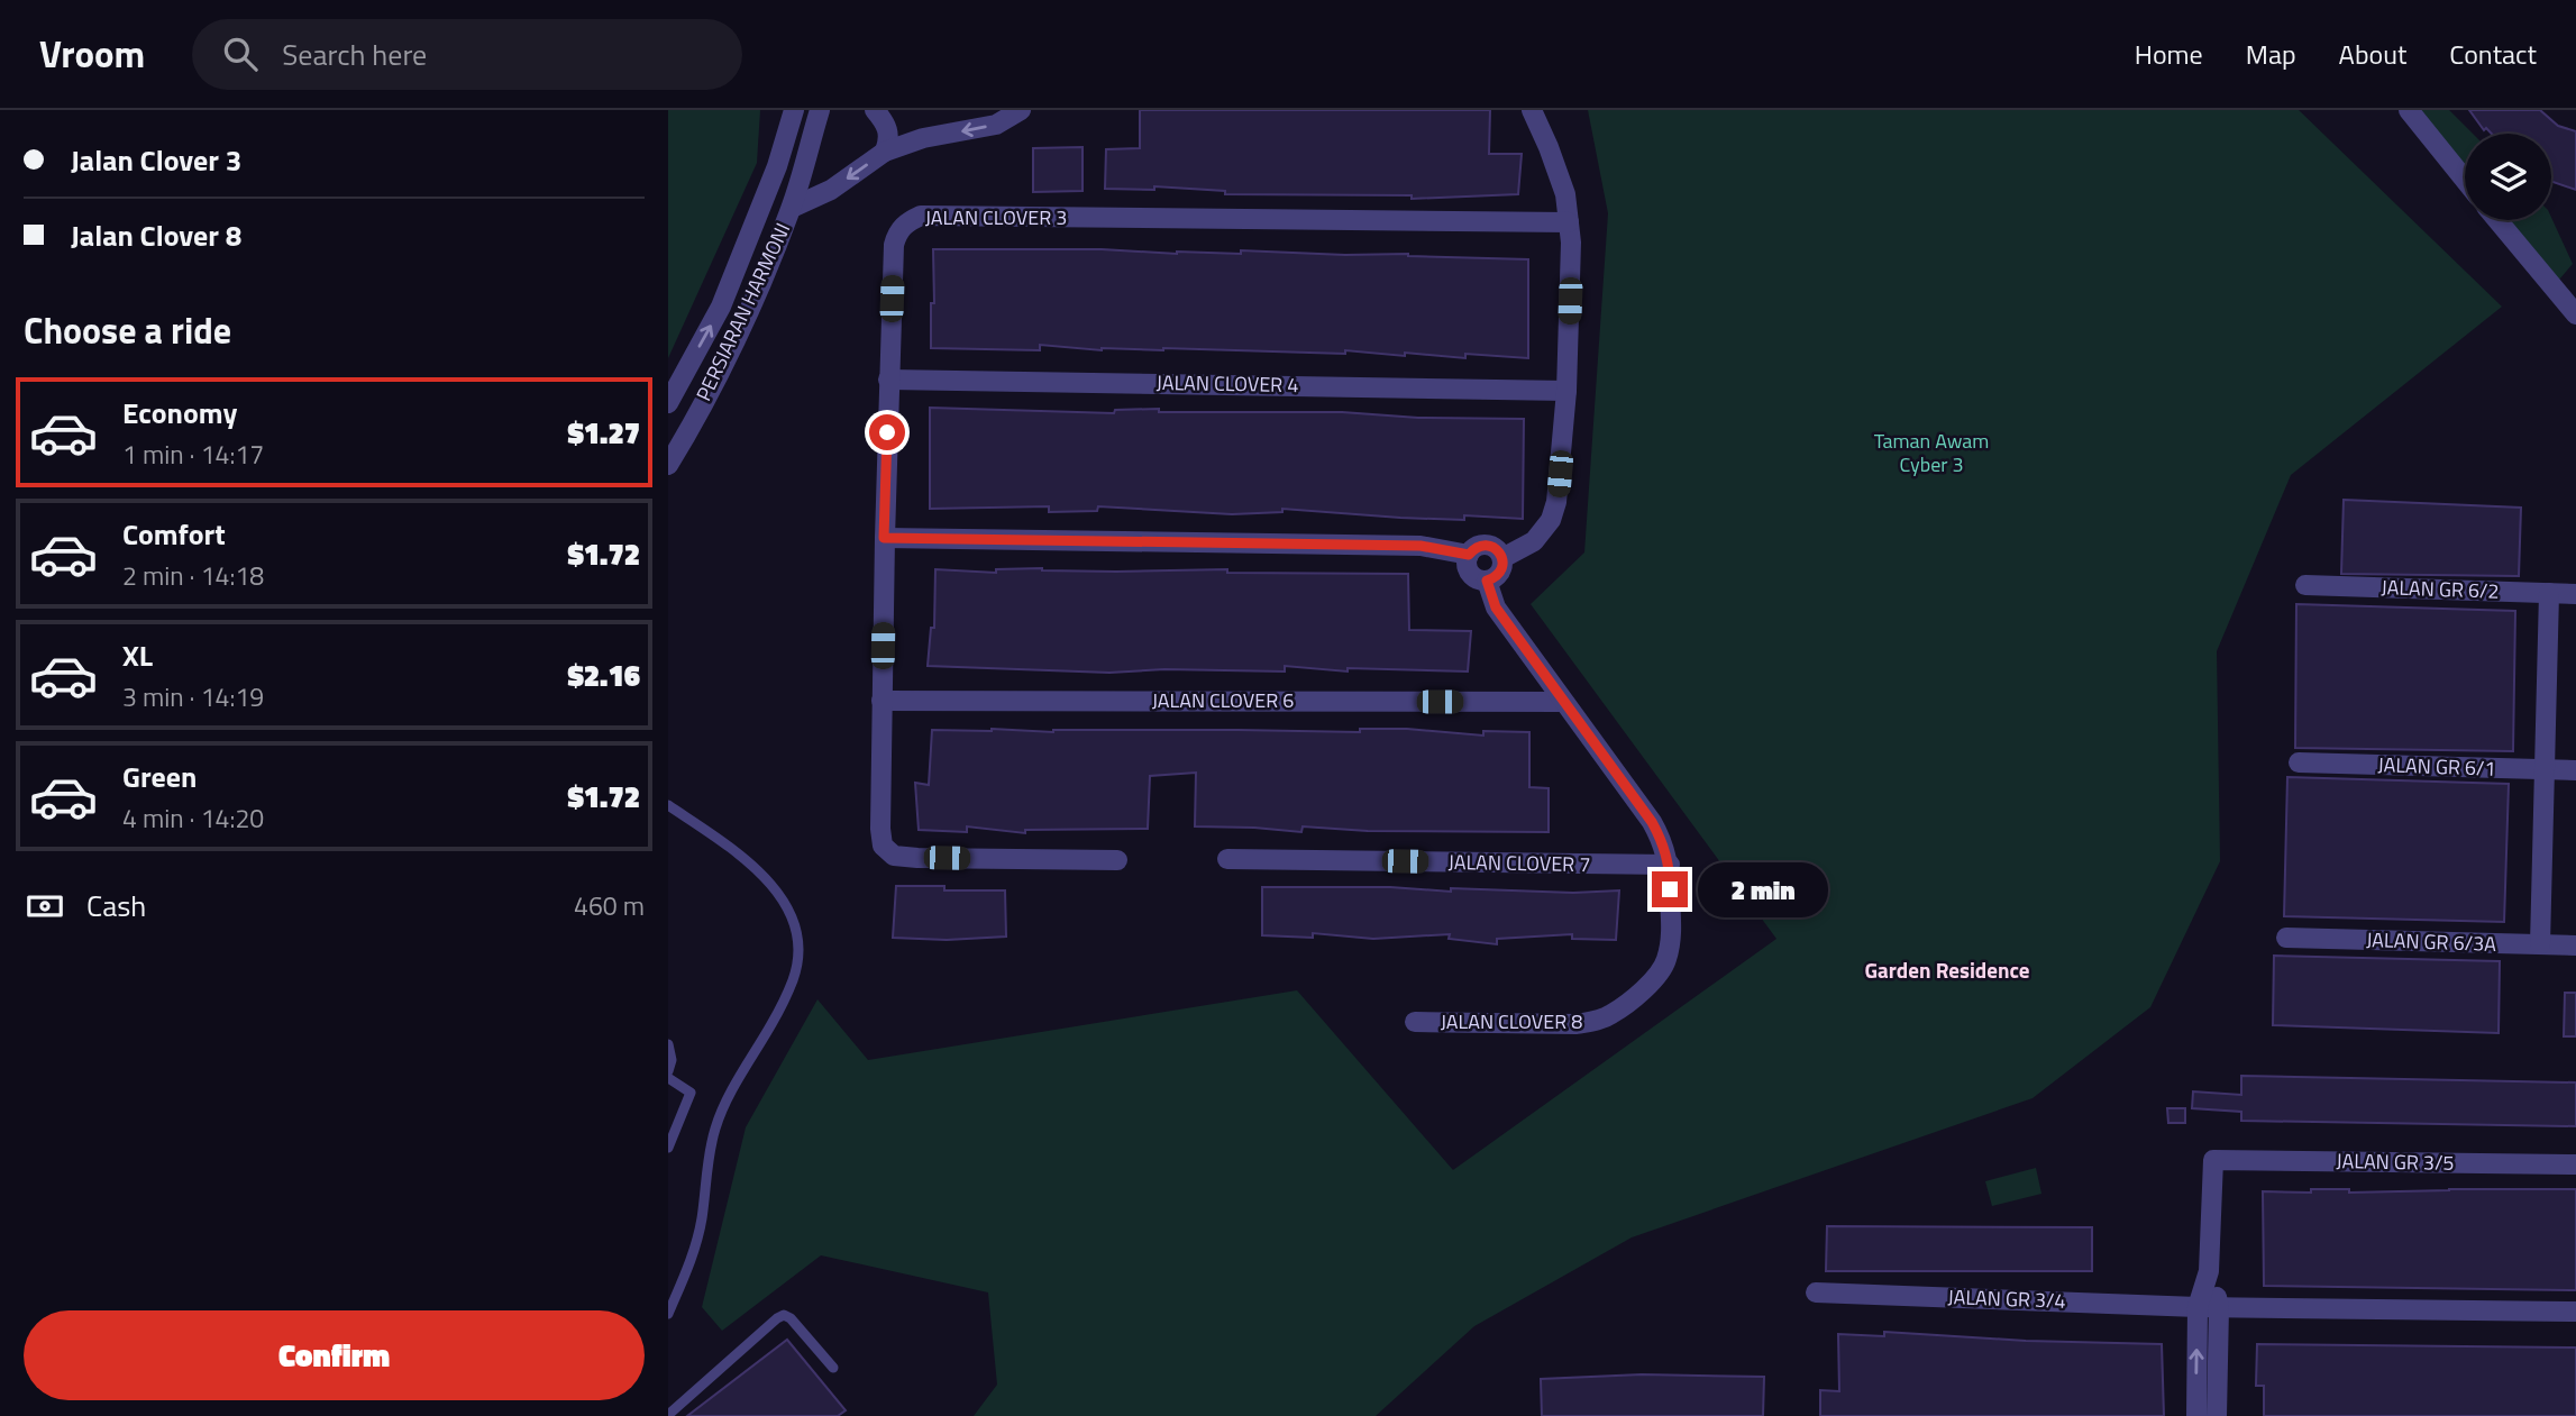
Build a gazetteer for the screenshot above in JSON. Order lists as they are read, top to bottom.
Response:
{
  "streets": {
    "street": [
      "JALAN CLOVER 3",
      "PERSIARAN HARMONI",
      "JALAN CLOVER 4",
      "JALAN GR 6/2",
      "JALAN CLOVER 6",
      "JALAN GR 6/1",
      "JALAN CLOVER 7",
      "JALAN GR 6/3A",
      "JALAN CLOVER 8",
      "JALAN GR 3/5",
      "JALAN GR 3/4"
    ]
  },
  "crossings": [
    ["JALAN CLOVER 3", "JALAN CLOVER 4"],
    ["JALAN CLOVER 3", "JALAN CLOVER 6"],
    ["JALAN CLOVER 6", "JALAN CLOVER 8"],
    ["JALAN CLOVER 7", "JALAN CLOVER 8"]
  ],
  "districts": ["Garden Residence"],
  "parks": ["Taman Awam Cyber 3"],
  "page": {
    "header": "Vroom",
    "search": "Search here",
    "nav": [
      "Home",
      "Map",
      "About",
      "Contact"
    ],
    "banner": ["Jalan Clover 3", "Jalan Clover 8"],
    "heading": "Choose a ride",
    "list": [
      {
        "name": "Economy",
        "note": "1 min · 14:17",
        "value": "$1.27"
      },
      {
        "name": "Comfort",
        "note": "2 min · 14:18",
        "value": "$1.72"
      },
      {
        "name": "XL",
        "note": "3 min · 14:19",
        "value": "$2.16"
      },
      {
        "name": "Green",
        "note": "4 min · 14:20",
        "value": "$1.72"
      }
    ],
    "pay": ["Cash", "460 m"],
    "bubble": "2 min",
    "buttons": "Confirm"
  }
}
